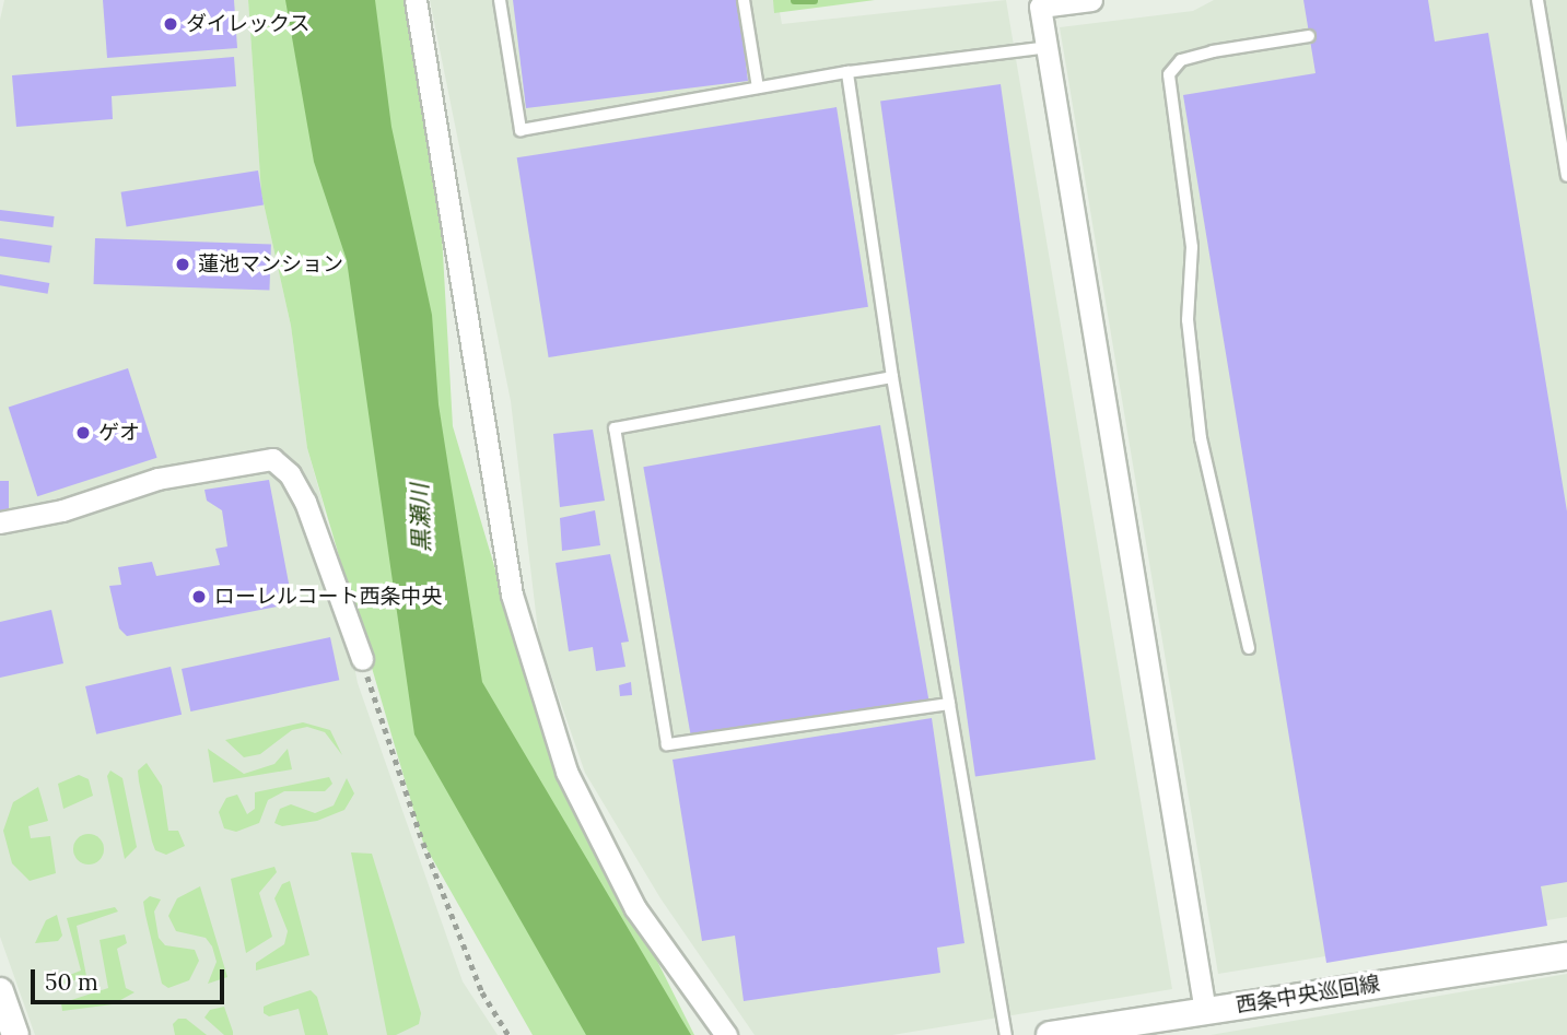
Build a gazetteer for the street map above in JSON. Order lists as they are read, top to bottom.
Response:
{
  "streets": {
    "street": ["西条中央巡回線"]
  },
  "water": ["黒瀬川"],
  "places": [
    "ダイレックス",
    "蓮池マンション",
    "ゲオ",
    "ローレルコート西条中央"
  ],
  "scale_bar": "50 m"
}
